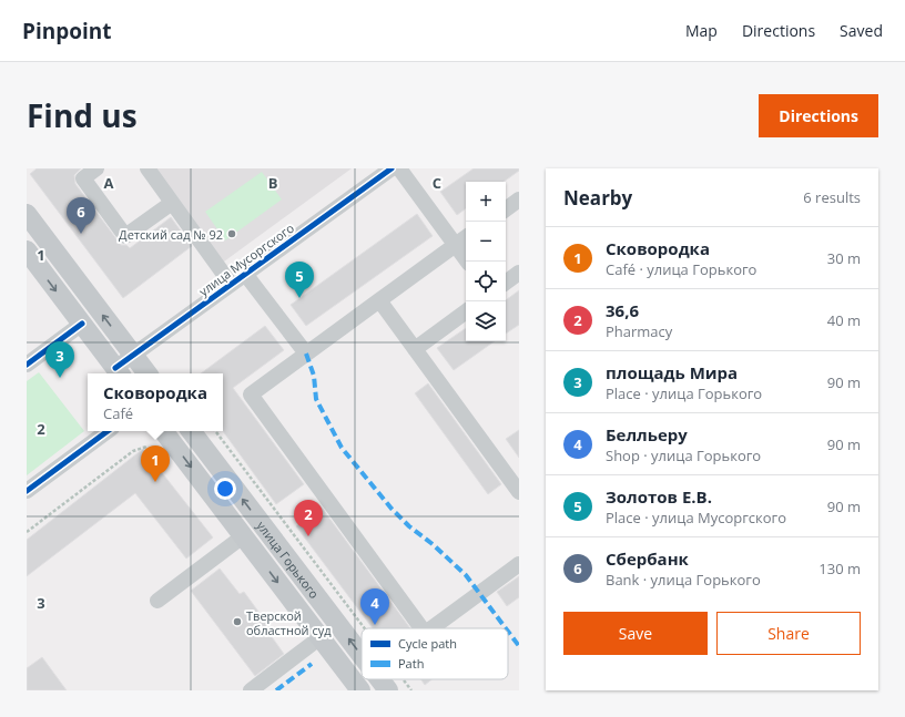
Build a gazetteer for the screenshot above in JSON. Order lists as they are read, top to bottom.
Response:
{
  "streets": {
    "main road": ["улица Горького"],
    "street": ["улица Мусоргского"]
  },
  "places": ["Детский сад № 92", "Тверской областной суд"],
  "legend": ["Cycle path", "Path"],
  "page": {
    "header": "Pinpoint",
    "nav": ["Map", "Directions", "Saved"],
    "title": "Find us",
    "buttons": [
      "Directions",
      ["Save", "Share"]
    ],
    "heading": ["Nearby", "6 results"],
    "map_buttons": ["+", "−"],
    "pins": [
      "6",
      "5",
      "3",
      "1",
      "2",
      "4"
    ],
    "list": [
      {
        "mark": "1",
        "name": "Сковородка",
        "note": "Café · улица Горького",
        "value": "30 m"
      },
      {
        "mark": "2",
        "name": "36,6",
        "note": "Pharmacy",
        "value": "40 m"
      },
      {
        "mark": "3",
        "name": "площадь Мира",
        "note": "Place · улица Горького",
        "value": "90 m"
      },
      {
        "mark": "4",
        "name": "Белльеру",
        "note": "Shop · улица Горького",
        "value": "90 m"
      },
      {
        "mark": "5",
        "name": "Золотов Е.В.",
        "note": "Place · улица Мусоргского",
        "value": "90 m"
      },
      {
        "mark": "6",
        "name": "Сбербанк",
        "note": "Bank · улица Горького",
        "value": "130 m"
      }
    ],
    "popup": ["Сковородка", "Café"]
  },
  "grid": {
    "columns": ["A", "B", "C"],
    "rows": ["1", "2", "3"]
  }
}
